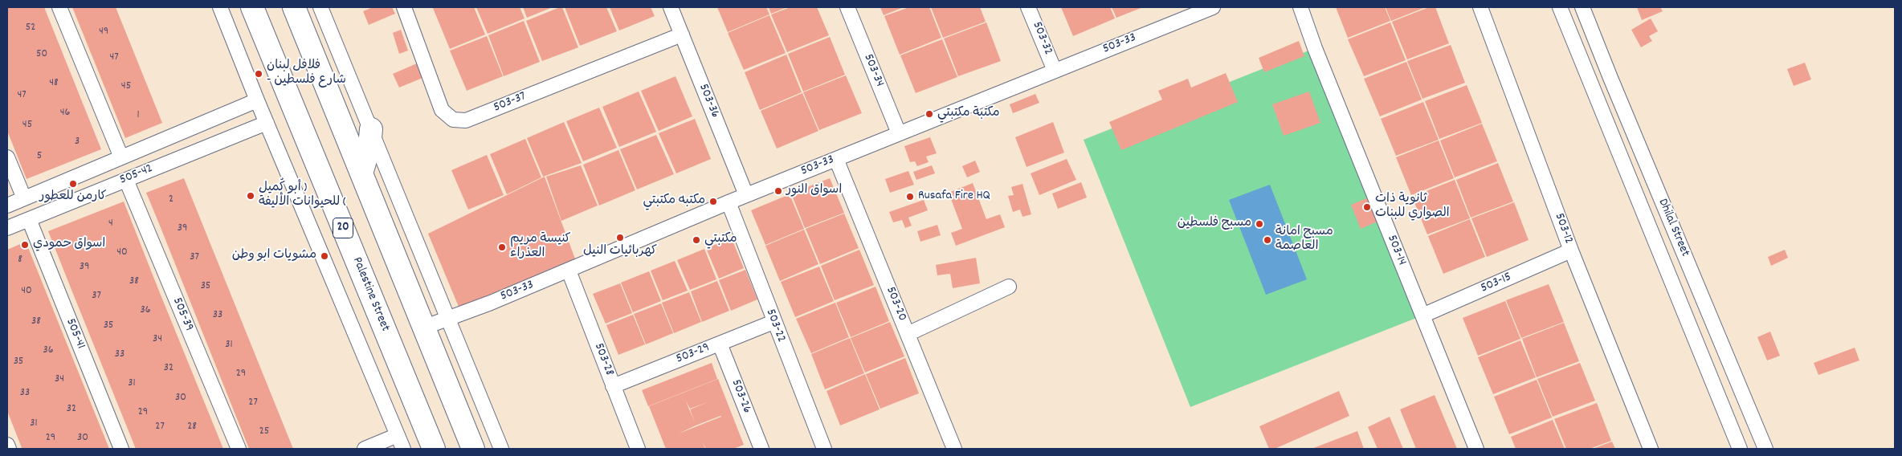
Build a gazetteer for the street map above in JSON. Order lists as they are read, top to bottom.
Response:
{
  "streets": {
    "main road": ["20", "Palestine Street"],
    "street": [
      "503-32",
      "503-33",
      "503-34",
      "503-36",
      "503-37",
      "505-42",
      "Dhilal Street",
      "503-12",
      "503-14",
      "503-15",
      "503-20",
      "505-39",
      "503-22",
      "505-41",
      "503-29",
      "503-28",
      "503-26"
    ]
  },
  "crossings": [
    ["503-32", "503-33"],
    ["503-33", "503-34"],
    ["503-33", "503-36"],
    ["503-33", "503-20"],
    ["503-33", "503-22"],
    ["503-33", "503-28"],
    ["503-36", "503-37"],
    ["505-42", "505-39"],
    ["505-42", "505-41"],
    ["503-12", "503-15"],
    ["503-14", "503-15"],
    ["503-22", "503-29"],
    ["503-29", "503-28"],
    ["503-29", "503-26"]
  ],
  "places": [
    "فلافل لبنان - شارع فلسطين",
    "مكتبة مكتبتي",
    "كارمن للعطور",
    "اسواق النور",
    "أبو كُميل ) للحيوانات الأليفة (",
    "Rusafa Fire HQ",
    "مكتبه مكتبتي",
    "ثانوية ذات الصواري للبنات",
    "مسبح فلسطين",
    "كهربائيات النيل",
    "مكتبتي",
    "مسبح امانة العاصمة",
    "اسواق حمودي",
    "كنيسة مريم العذراء",
    "مشويات ابو وطن"
  ],
  "house_numbers": [
    "52",
    "49",
    "50",
    "47",
    "48",
    "45",
    "47",
    "46",
    "1",
    "45",
    "3",
    "5",
    "2",
    "4",
    "39",
    "40",
    "37",
    "8",
    "39",
    "38",
    "35",
    "40",
    "37",
    "36",
    "33",
    "38",
    "35",
    "34",
    "31",
    "36",
    "33",
    "35",
    "32",
    "29",
    "34",
    "31",
    "33",
    "30",
    "27",
    "32",
    "29",
    "31",
    "27",
    "28",
    "25",
    "29",
    "30"
  ]
}
